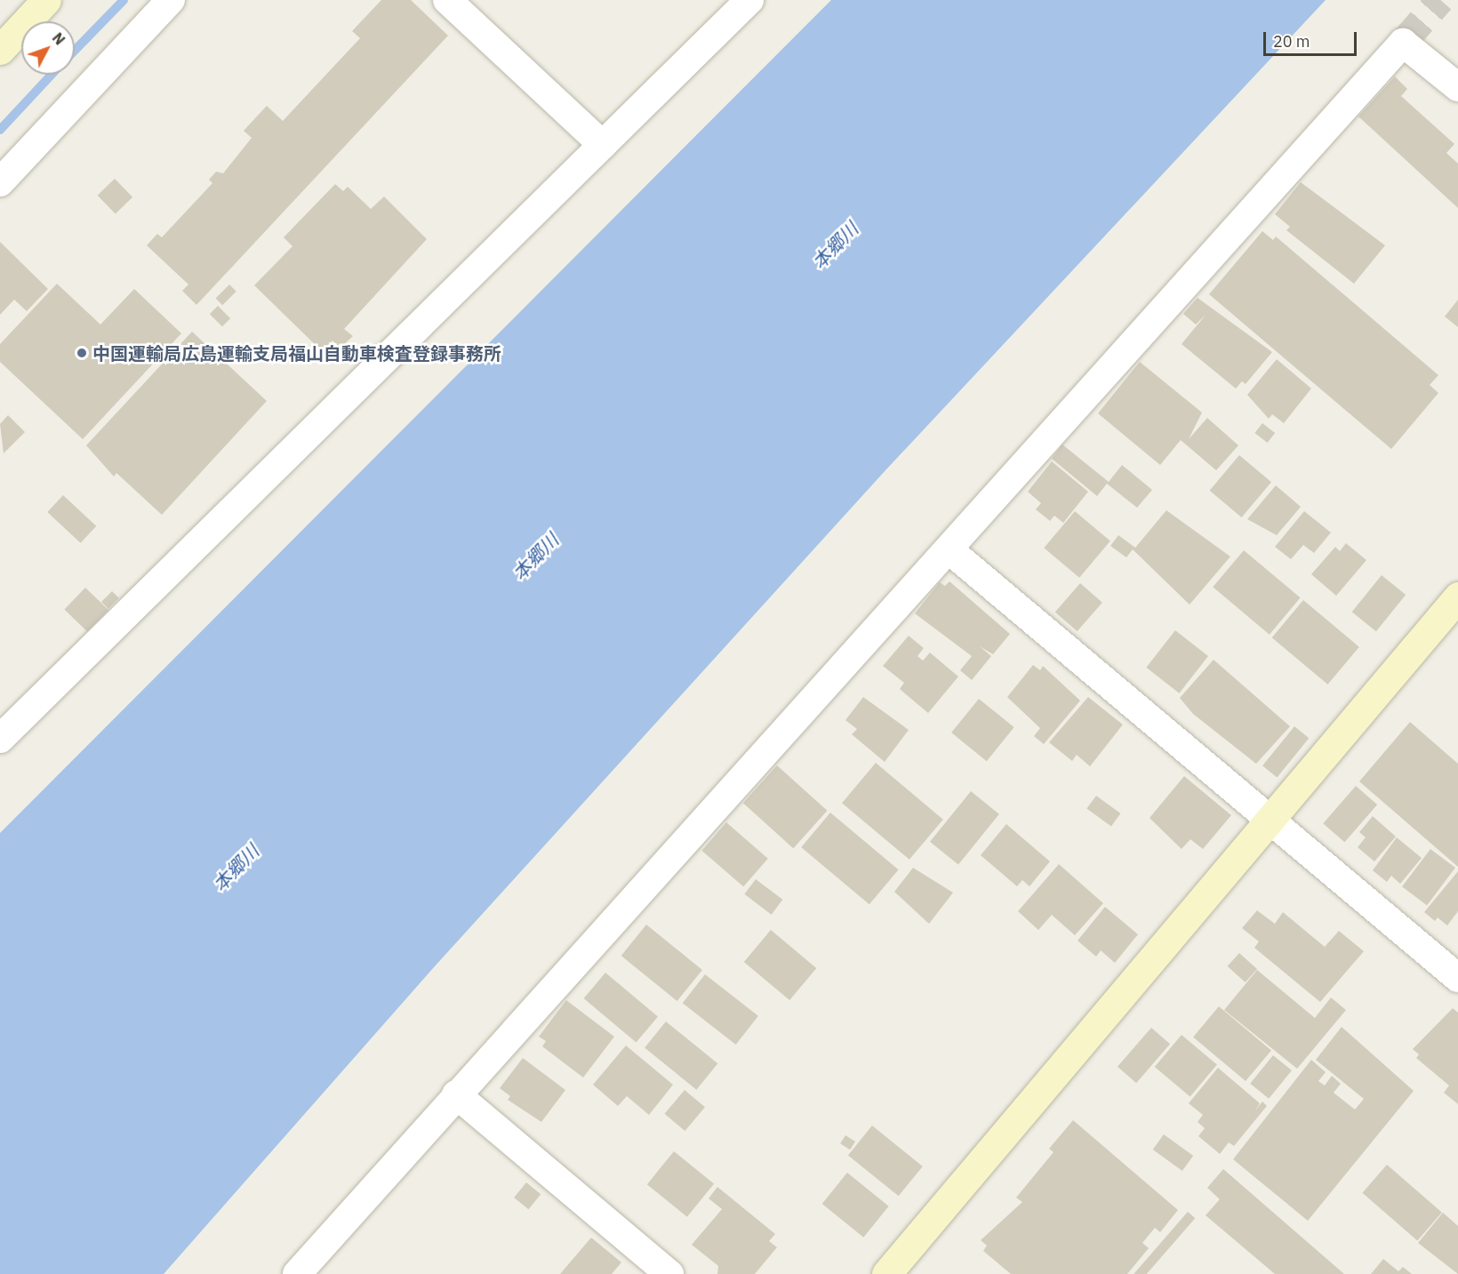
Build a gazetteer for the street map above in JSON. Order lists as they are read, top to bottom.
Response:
{
  "water": ["本郷川"],
  "places": ["中国運輸局広島運輸支局福山自動車検査登録事務所"],
  "scale_bar": "20 m",
  "north": "top right"
}
